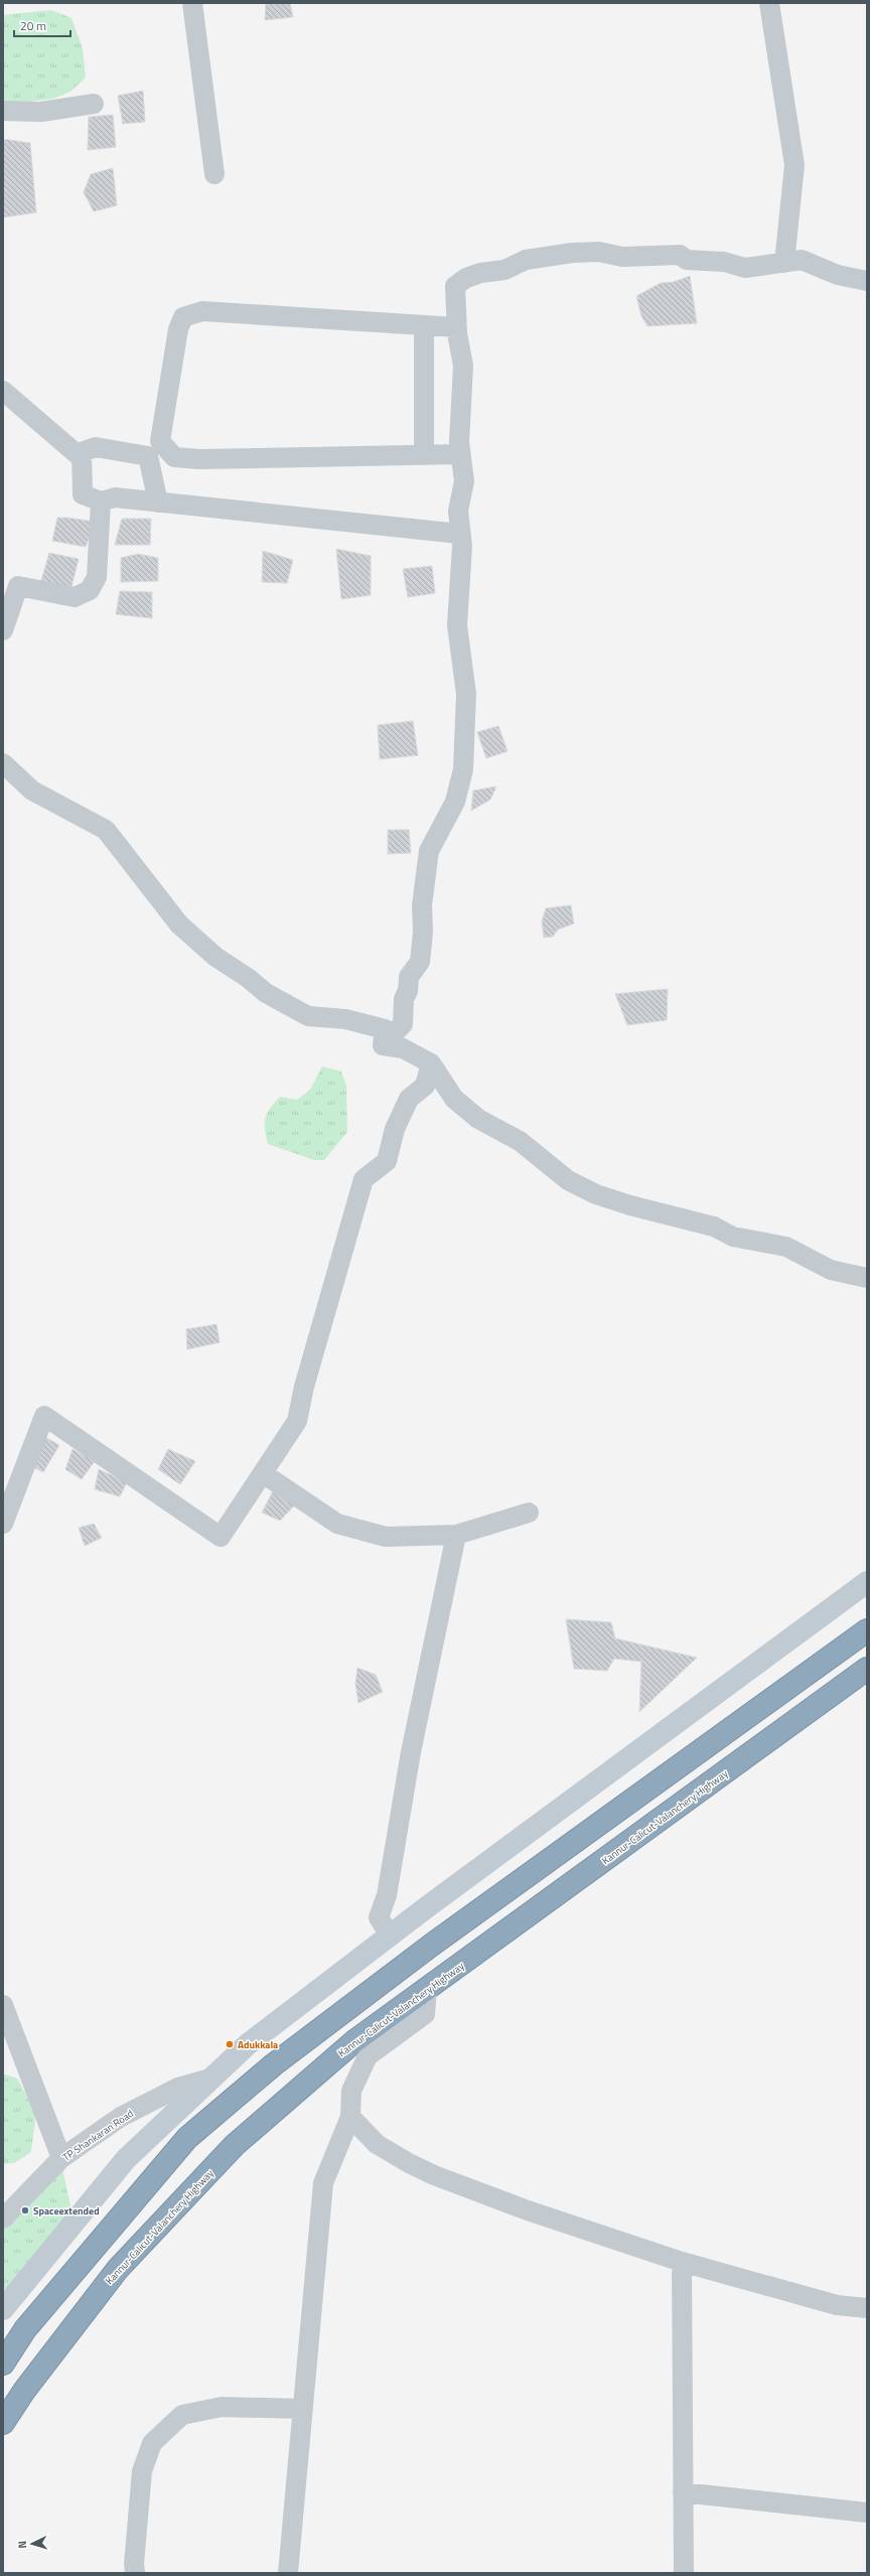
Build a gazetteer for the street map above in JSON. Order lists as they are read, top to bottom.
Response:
{
  "streets": {
    "highway": ["Kannur-Calicut-Valanchery Highway"],
    "street": ["TP Shankaran Road"]
  },
  "places": ["Adukkala", "Spaceextended"],
  "scale_bar": "20 m",
  "north": "left"
}
